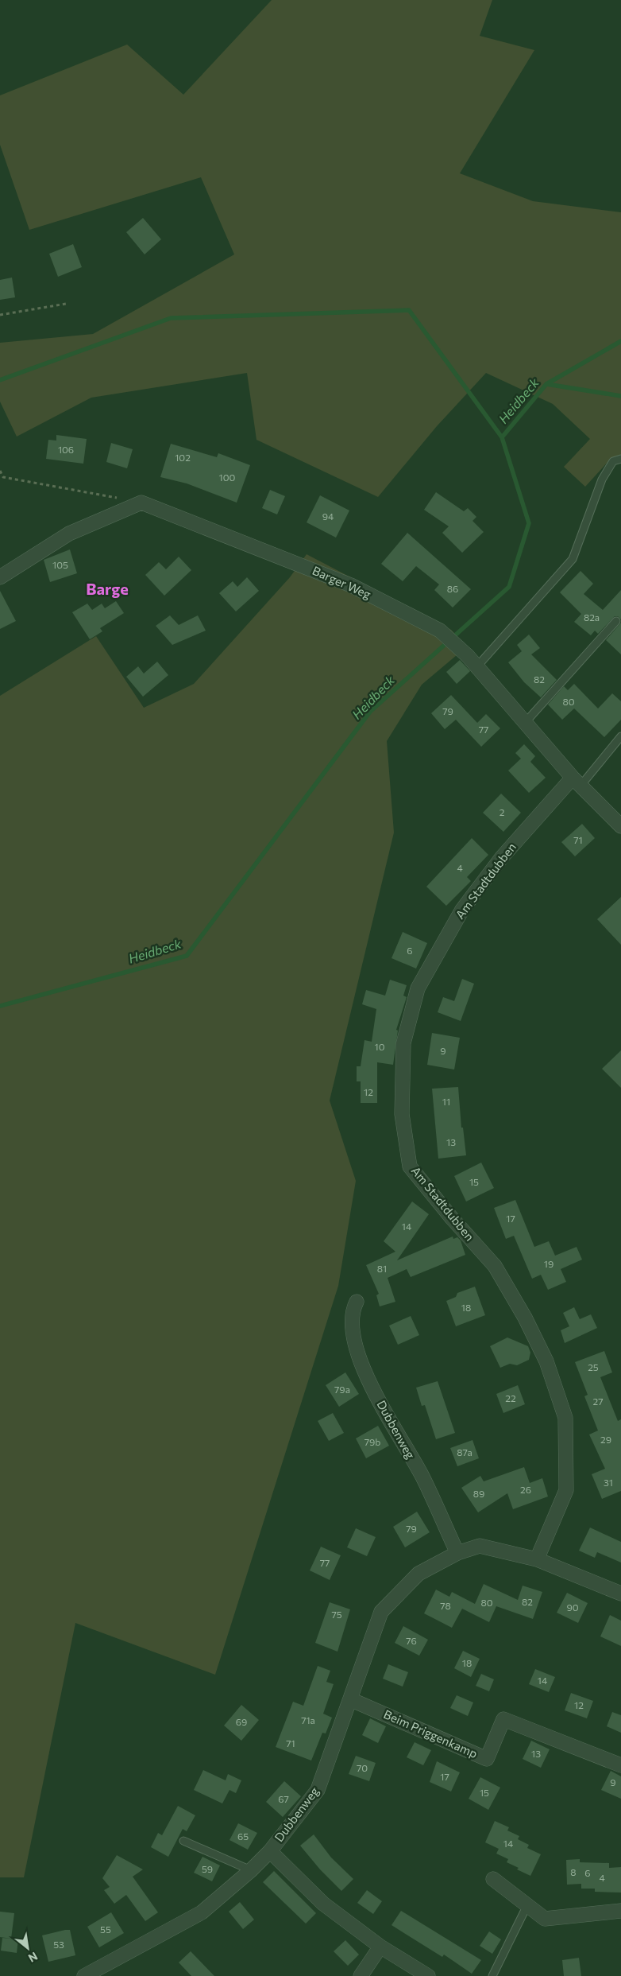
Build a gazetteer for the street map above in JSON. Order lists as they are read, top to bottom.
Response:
{
  "streets": {
    "street": [
      "Barger Weg",
      "Am Stadtdubben",
      "Dubbenweg",
      "Beim Priggenkamp"
    ]
  },
  "crossings": [
    ["Barger Weg", "Am Stadtdubben"],
    ["Am Stadtdubben", "Dubbenweg"],
    ["Dubbenweg", "Beim Priggenkamp"]
  ],
  "districts": ["Barge"],
  "water": ["Heidbeck"],
  "house_numbers": [
    "106",
    "102",
    "100",
    "94",
    "105",
    "86",
    "82a",
    "82",
    "80",
    "79",
    "77",
    "2",
    "71",
    "4",
    "6",
    "10",
    "9",
    "12",
    "11",
    "13",
    "15",
    "17",
    "14",
    "19",
    "81",
    "18",
    "25",
    "79a",
    "22",
    "27",
    "29",
    "79b",
    "87a",
    "31",
    "26",
    "89",
    "79",
    "77",
    "82",
    "80",
    "78",
    "90",
    "75",
    "76",
    "18",
    "14",
    "12",
    "71a",
    "69",
    "71",
    "13",
    "70",
    "17",
    "9",
    "15",
    "67",
    "65",
    "14",
    "59",
    "8",
    "6",
    "4",
    "55",
    "53"
  ],
  "north": "bottom right"
}
